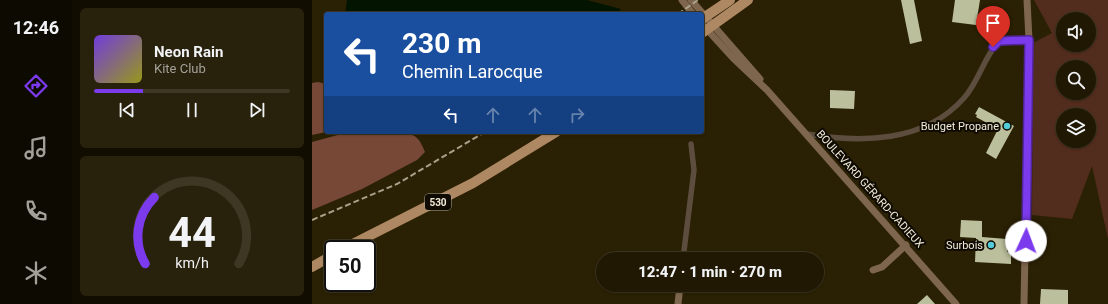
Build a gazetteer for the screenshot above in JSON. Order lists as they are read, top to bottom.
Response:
{
  "streets": {
    "highway": ["530"],
    "main road": ["BOULEVARD GÉRARD-CADIEUX"]
  },
  "places": ["Budget Propane", "Surbois"],
  "page": {
    "tabs": "12:46",
    "turn": ["230 m", "Chemin Larocque"],
    "song": ["Neon Rain", "Kite Club"],
    "limit": "50",
    "trip": "12:47 · 1 min · 270 m",
    "gauge": ["44", "km/h"]
  }
}
